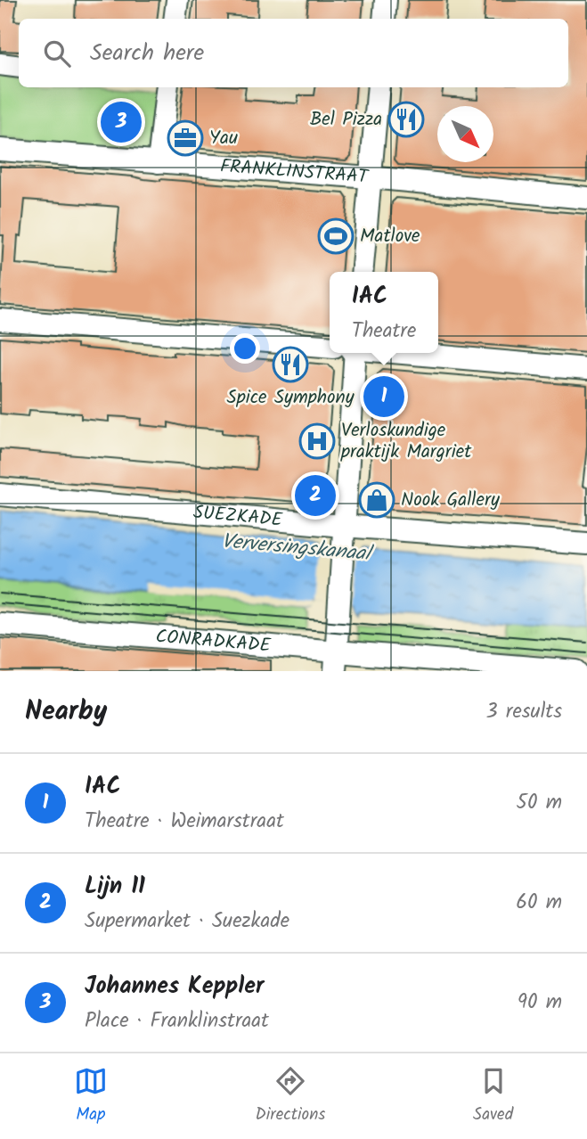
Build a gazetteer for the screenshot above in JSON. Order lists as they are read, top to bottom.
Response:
{
  "streets": {
    "street": ["FRANKLINSTRAAT", "SUEZKADE", "CONRADKADE"]
  },
  "water": ["Verversingskanaal"],
  "places": {
    "restaurant": ["Bel Pizza", "Spice Symphony"],
    "office": ["Yau"],
    "sports": ["Matlove"],
    "hospital": ["Verloskundige praktijk Margriet"],
    "shop": ["Nook Gallery"]
  },
  "north": "bottom right",
  "page": {
    "search": "Search here",
    "pins": ["3", "1", "2"],
    "popup": ["IAC", "Theatre"],
    "heading": ["Nearby", "3 results"],
    "list": [
      {
        "mark": "1",
        "name": "IAC",
        "note": "Theatre · Weimarstraat",
        "value": "50 m"
      },
      {
        "mark": "2",
        "name": "Lijn 11",
        "note": "Supermarket · Suezkade",
        "value": "60 m"
      },
      {
        "mark": "3",
        "name": "Johannes Keppler",
        "note": "Place · Franklinstraat",
        "value": "90 m"
      }
    ],
    "nav": ["Map", "Directions", "Saved"]
  }
}
